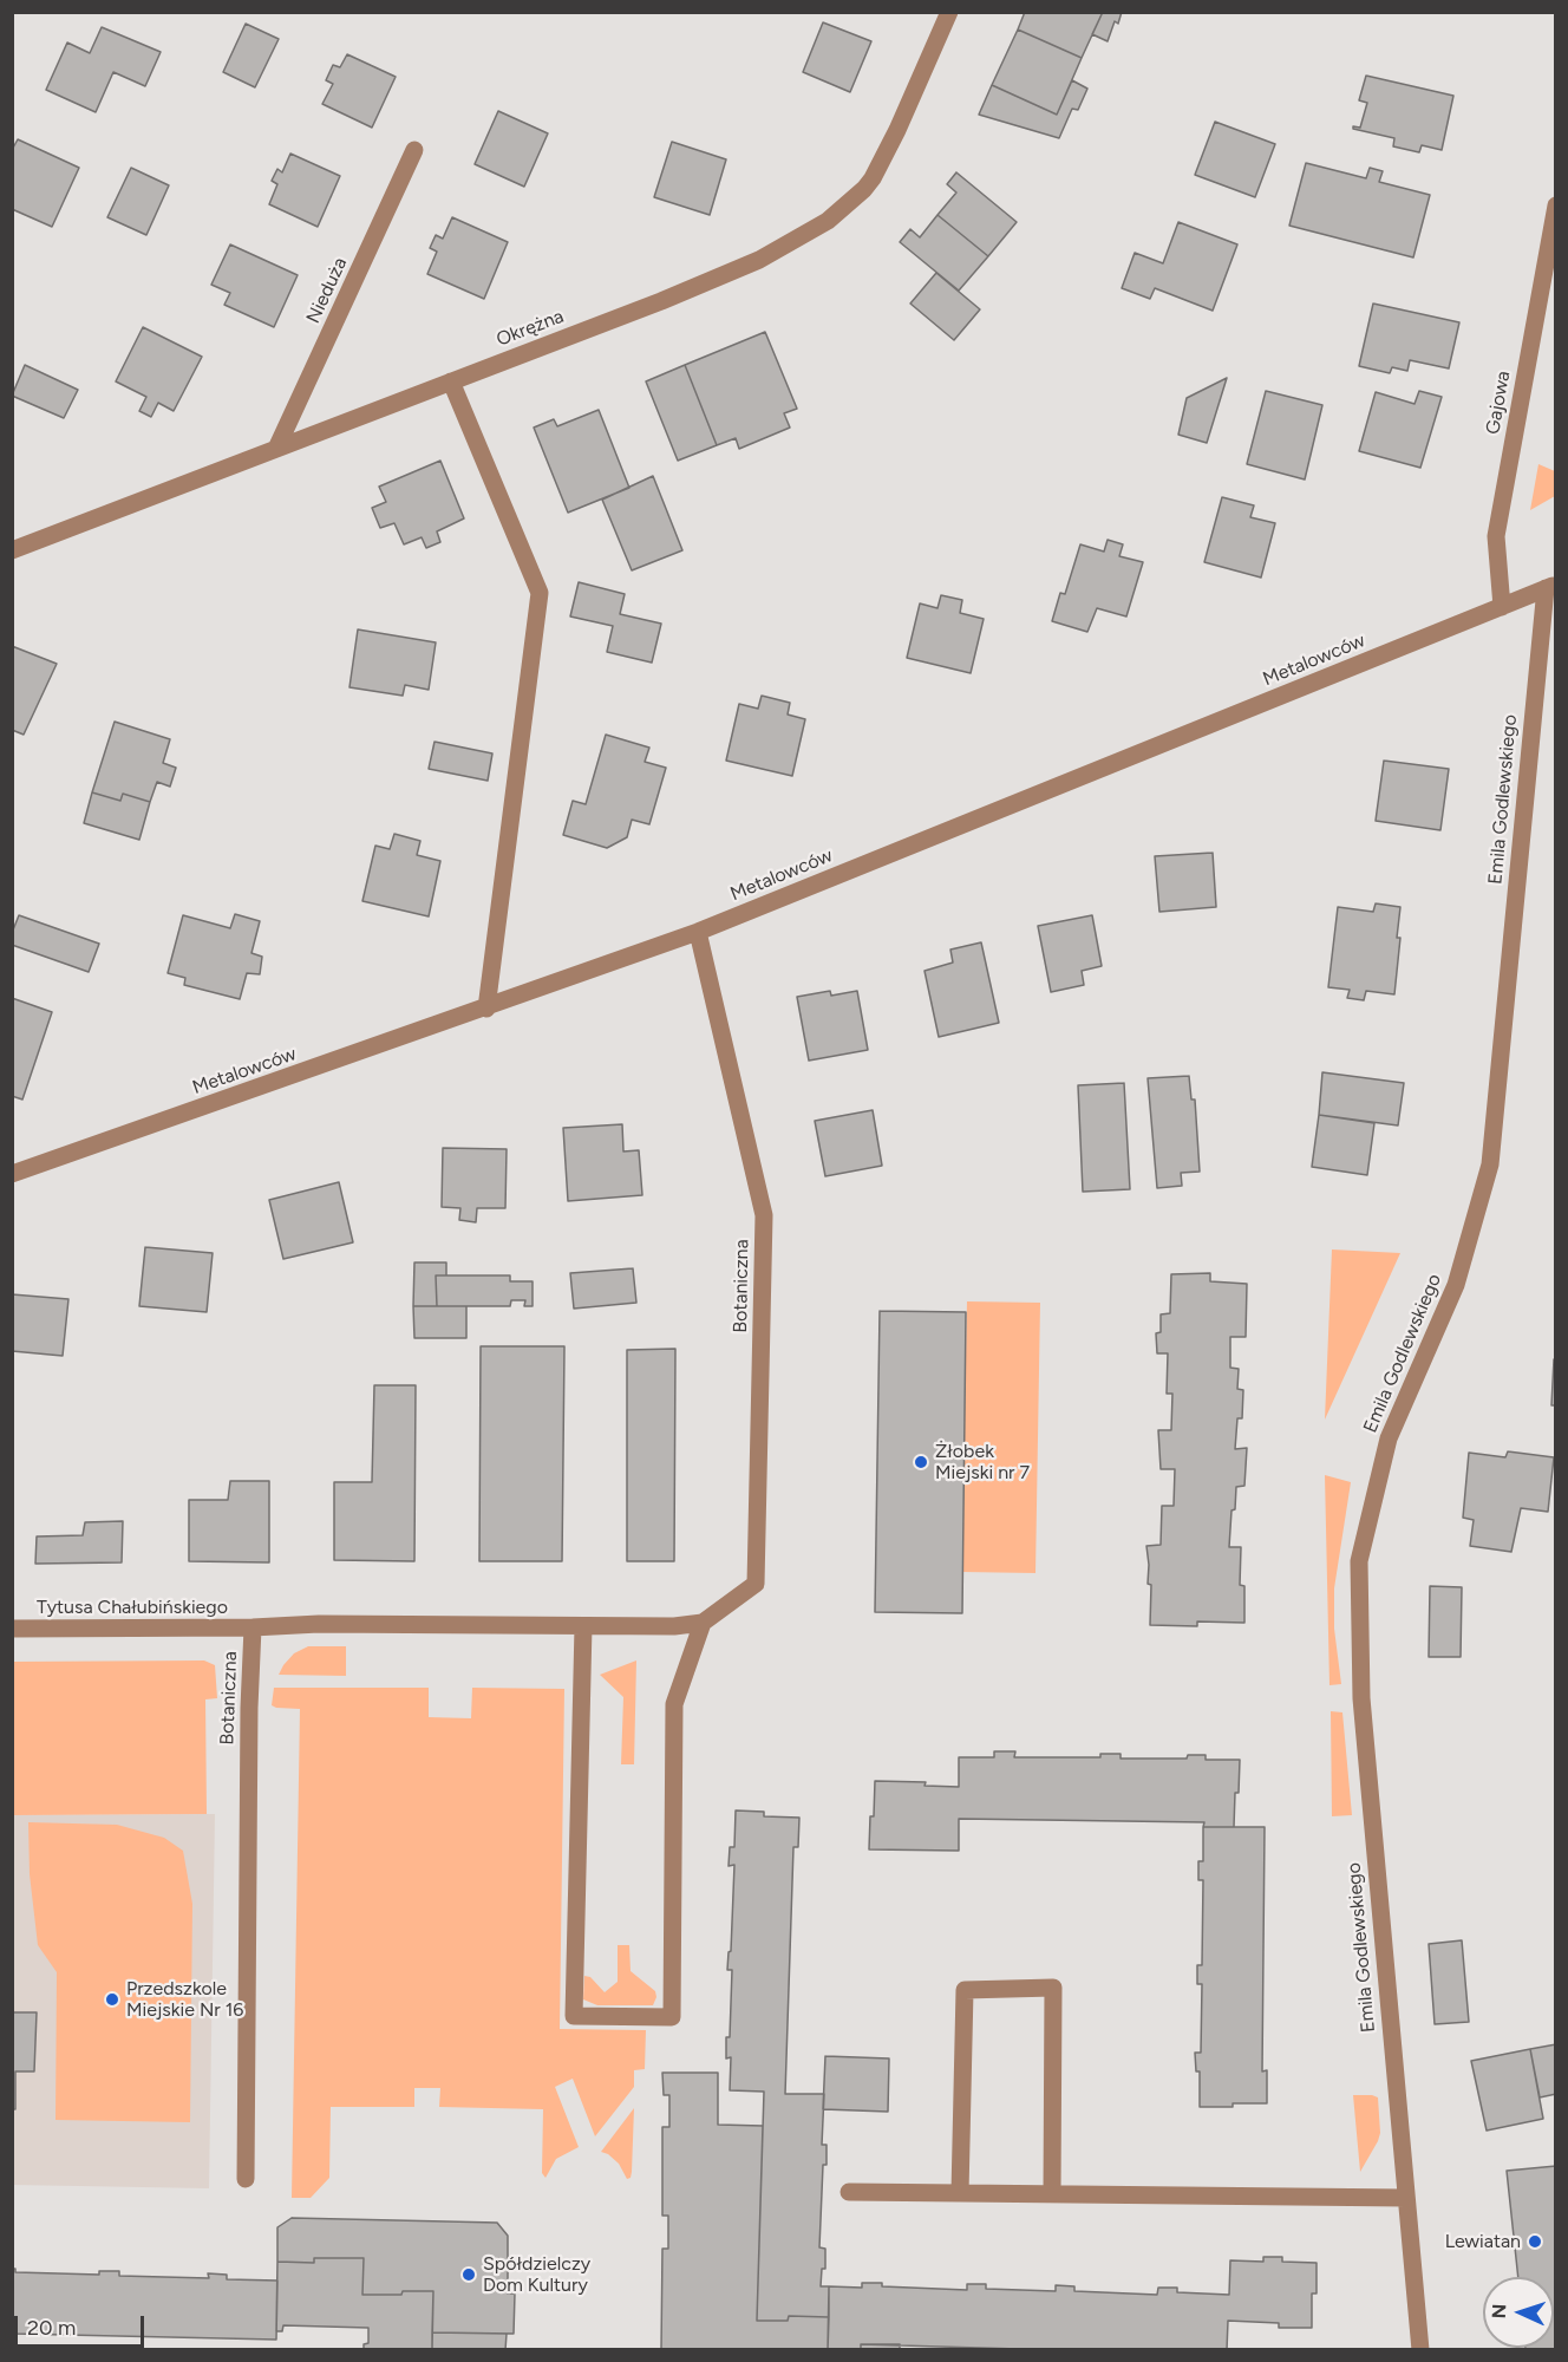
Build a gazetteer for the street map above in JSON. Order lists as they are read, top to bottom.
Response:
{
  "streets": {
    "street": [
      "Nieduża",
      "Okrężna",
      "Gajowa",
      "Metalowców",
      "Emila Godlewskiego",
      "Botaniczna",
      "Tytusa Chałubińskiego"
    ]
  },
  "crossings": [
    ["Nieduża", "Okrężna"],
    ["Gajowa", "Metalowców"],
    ["Metalowców", "Emila Godlewskiego"],
    ["Metalowców", "Botaniczna"],
    ["Botaniczna", "Tytusa Chałubińskiego"]
  ],
  "places": [
    "Żłobek Miejski nr 7",
    "Przedszkole Miejskie Nr 16",
    "Lewiatan",
    "Spółdzielczy Dom Kultury"
  ],
  "scale_bar": "20 m",
  "north": "left"
}
